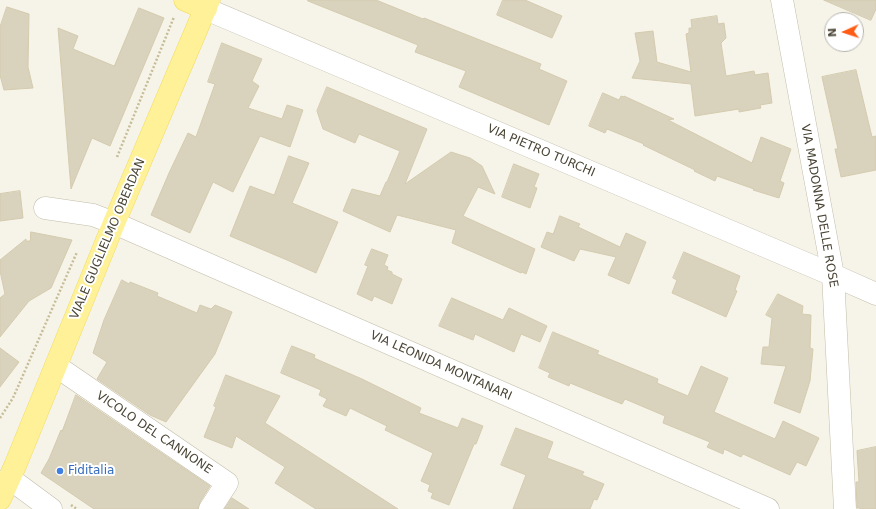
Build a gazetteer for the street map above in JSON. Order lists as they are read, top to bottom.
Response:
{
  "streets": {
    "main road": ["VIALE GUGLIELMO OBERDAN"],
    "street": [
      "VIA PIETRO TURCHI",
      "VIA MADONNA DELLE ROSE",
      "VIA LEONIDA MONTANARI",
      "VICOLO DEL CANNONE"
    ]
  },
  "crossings": [
    ["VIA PIETRO TURCHI", "VIA MADONNA DELLE ROSE"],
    ["VIA PIETRO TURCHI", "VIALE GUGLIELMO OBERDAN"],
    ["VIALE GUGLIELMO OBERDAN", "VIA LEONIDA MONTANARI"],
    ["VIALE GUGLIELMO OBERDAN", "VICOLO DEL CANNONE"]
  ],
  "places": ["Fiditalia"],
  "north": "left"
}
